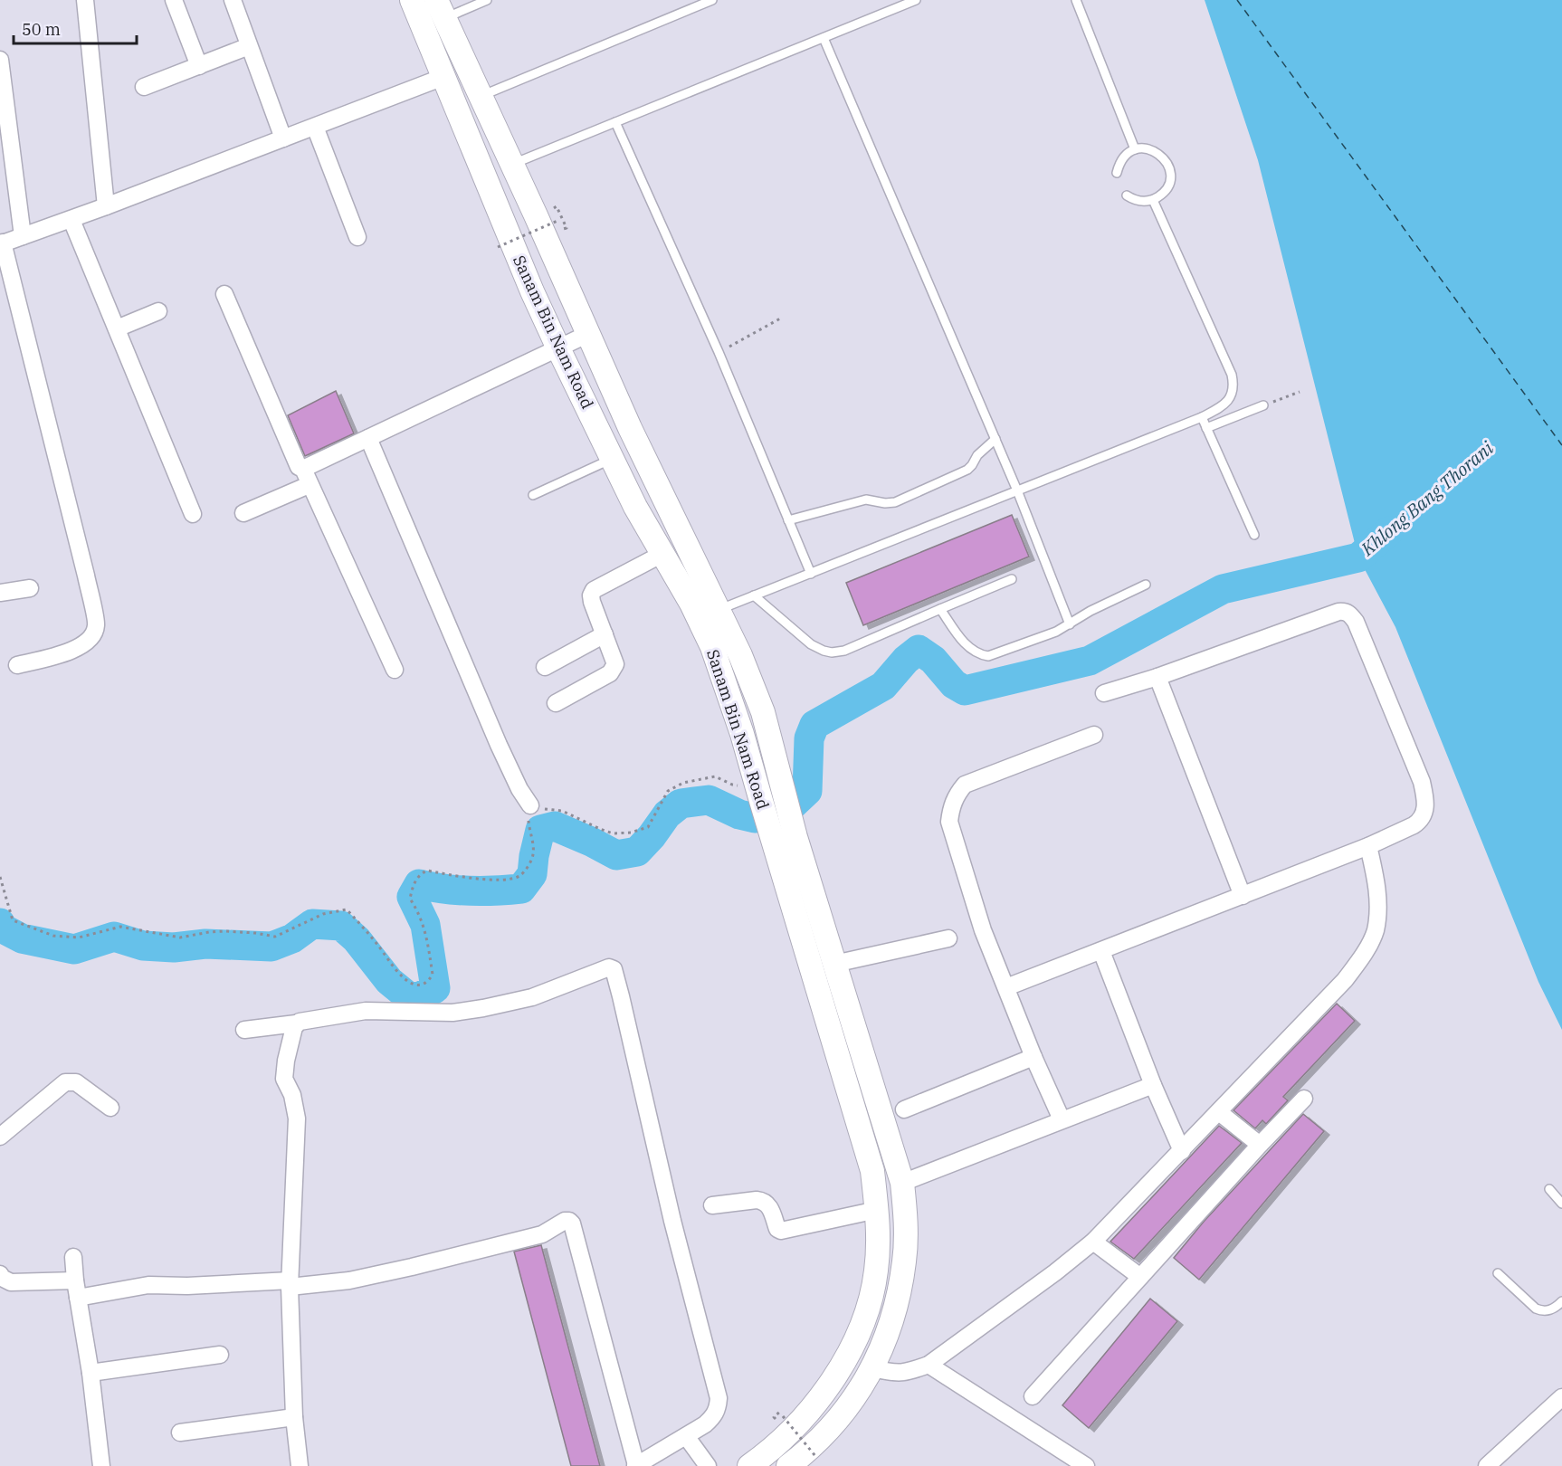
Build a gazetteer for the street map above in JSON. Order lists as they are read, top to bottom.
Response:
{
  "streets": {
    "main road": ["Sanam Bin Nam Road"]
  },
  "water": ["Khlong Bang Thorani"],
  "scale_bar": "50 m"
}
